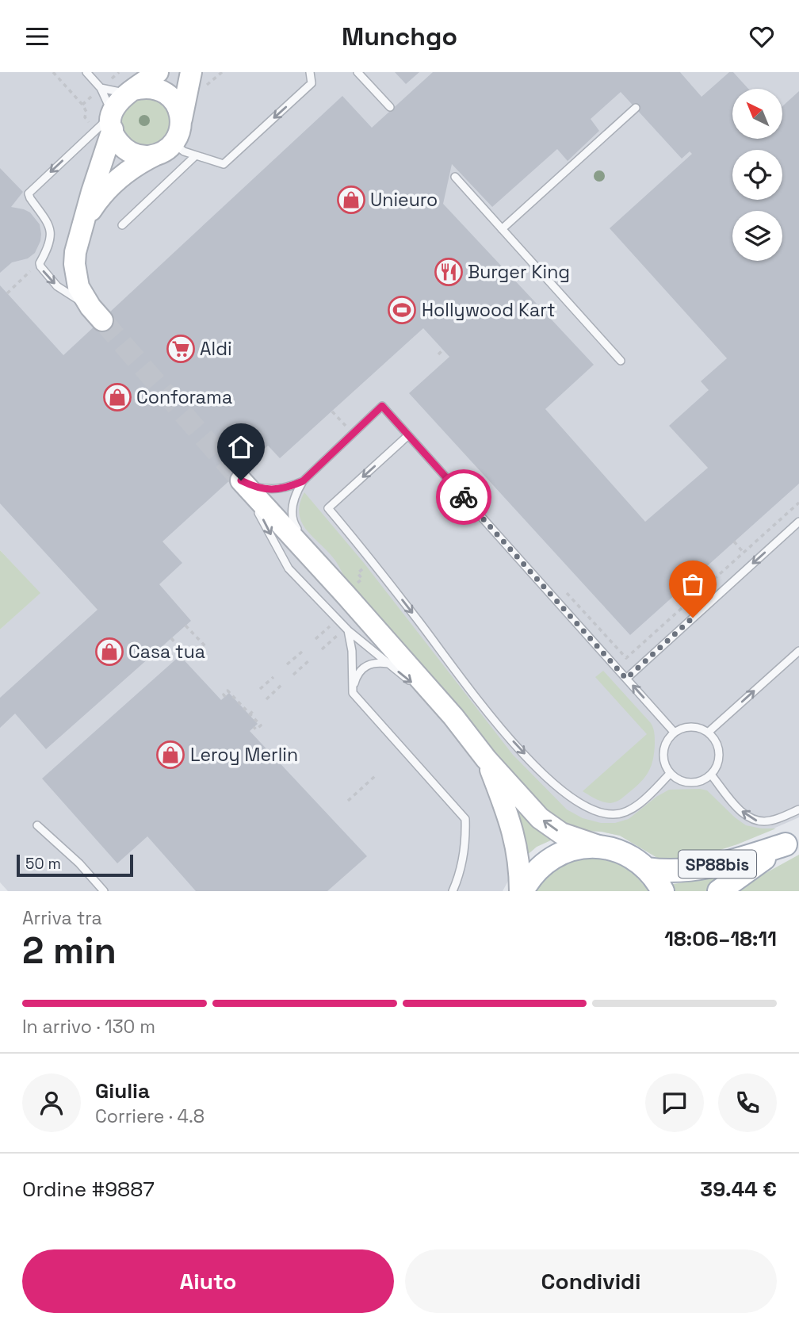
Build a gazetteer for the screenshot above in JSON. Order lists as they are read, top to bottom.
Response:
{
  "streets": {
    "main road": ["SP88bis"]
  },
  "places": {
    "shop": [
      "Unieuro",
      "Conforama",
      "Casa tua",
      "Leroy Merlin"
    ],
    "restaurant": ["Burger King"],
    "sports": ["Hollywood Kart"],
    "supermarket": ["Aldi"]
  },
  "scale_bar": "50 m",
  "north": "top left",
  "page": {
    "header": "Munchgo",
    "scale": "50 m",
    "heading": ["2 min", "Arriva tra", "18:06–18:11"],
    "panel": [
      "Giulia",
      "Corriere · 4.8",
      "Ordine #9887",
      "39.44 €"
    ],
    "bar": "In arrivo · 130 m",
    "buttons": ["Aiuto", "Condividi"]
  }
}
